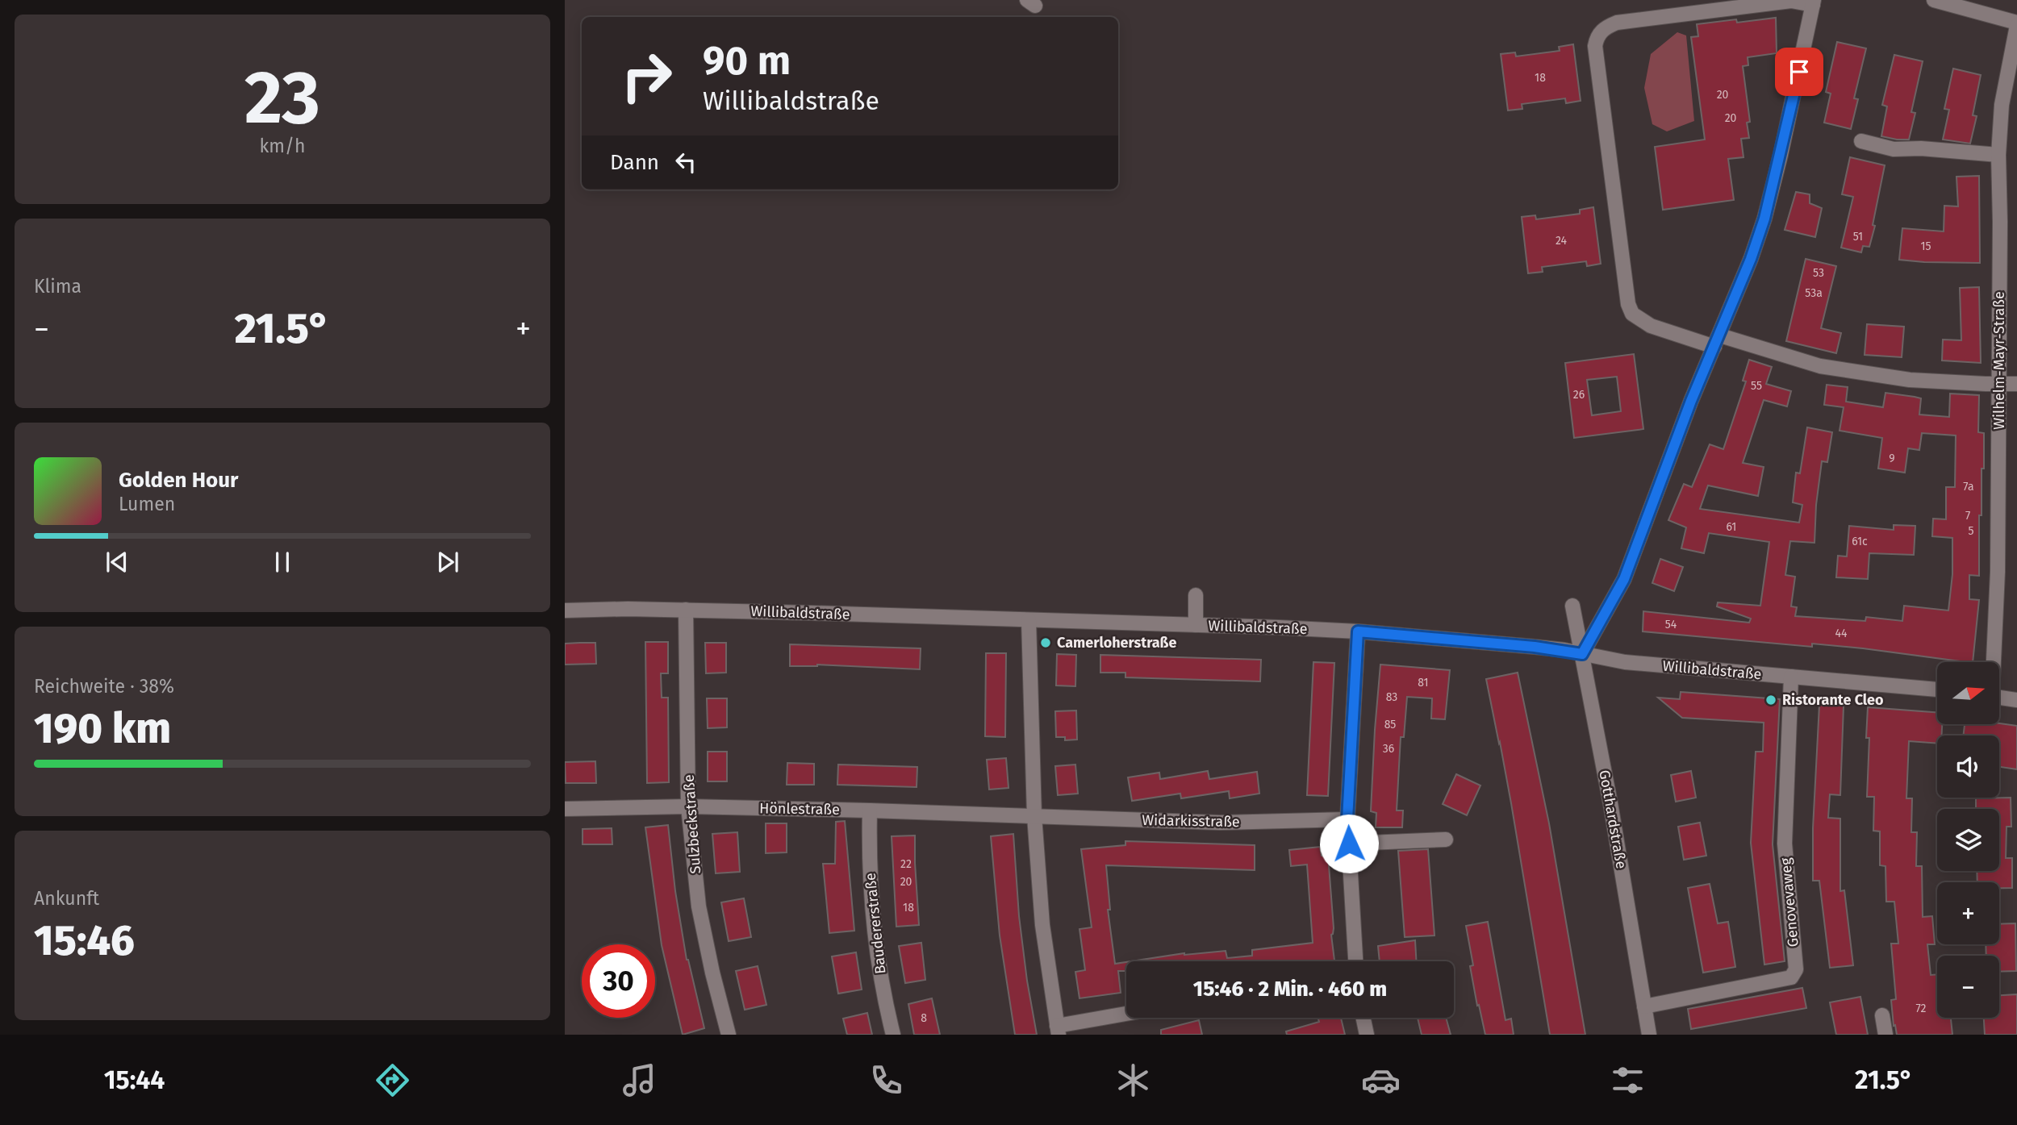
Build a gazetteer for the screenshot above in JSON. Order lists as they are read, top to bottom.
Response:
{
  "streets": {
    "street": [
      "Wilhelm-Mayr-Straße",
      "Willibaldstraße",
      "Hönlestraße",
      "Gotthardstraße",
      "Widarkisstraße",
      "Sulzbeckstraße",
      "Genovevaweg",
      "Baudererstraße"
    ]
  },
  "crossings": [
    ["Willibaldstraße", "Gotthardstraße"],
    ["Willibaldstraße", "Sulzbeckstraße"],
    ["Willibaldstraße", "Genovevaweg"],
    ["Hönlestraße", "Widarkisstraße"],
    ["Hönlestraße", "Sulzbeckstraße"],
    ["Hönlestraße", "Baudererstraße"],
    ["Gotthardstraße", "Genovevaweg"]
  ],
  "places": ["Camerloherstraße", "Ristorante Cleo"],
  "house_numbers": [
    "18",
    "20",
    "20",
    "51",
    "24",
    "15",
    "53",
    "53a",
    "55",
    "26",
    "9",
    "7a",
    "7",
    "61",
    "5",
    "61c",
    "54",
    "44",
    "81",
    "83",
    "85",
    "36",
    "22",
    "20",
    "18",
    "72",
    "8"
  ],
  "north": "right",
  "page": {
    "tile": [
      ["23", "km/h"],
      "Klima",
      ["Reichweite · 38%", "190 km"],
      ["Ankunft", "15:46"]
    ],
    "turn": ["90 m", "Willibaldstraße"],
    "then": "Dann",
    "heat": ["−", "21.5°", "+"],
    "song": ["Golden Hour", "Lumen"],
    "map_buttons": ["+", "−"],
    "limit": "30",
    "trip": "15:46 · 2 Min. · 460 m",
    "tabs": ["15:44", "21.5°"]
  }
}
